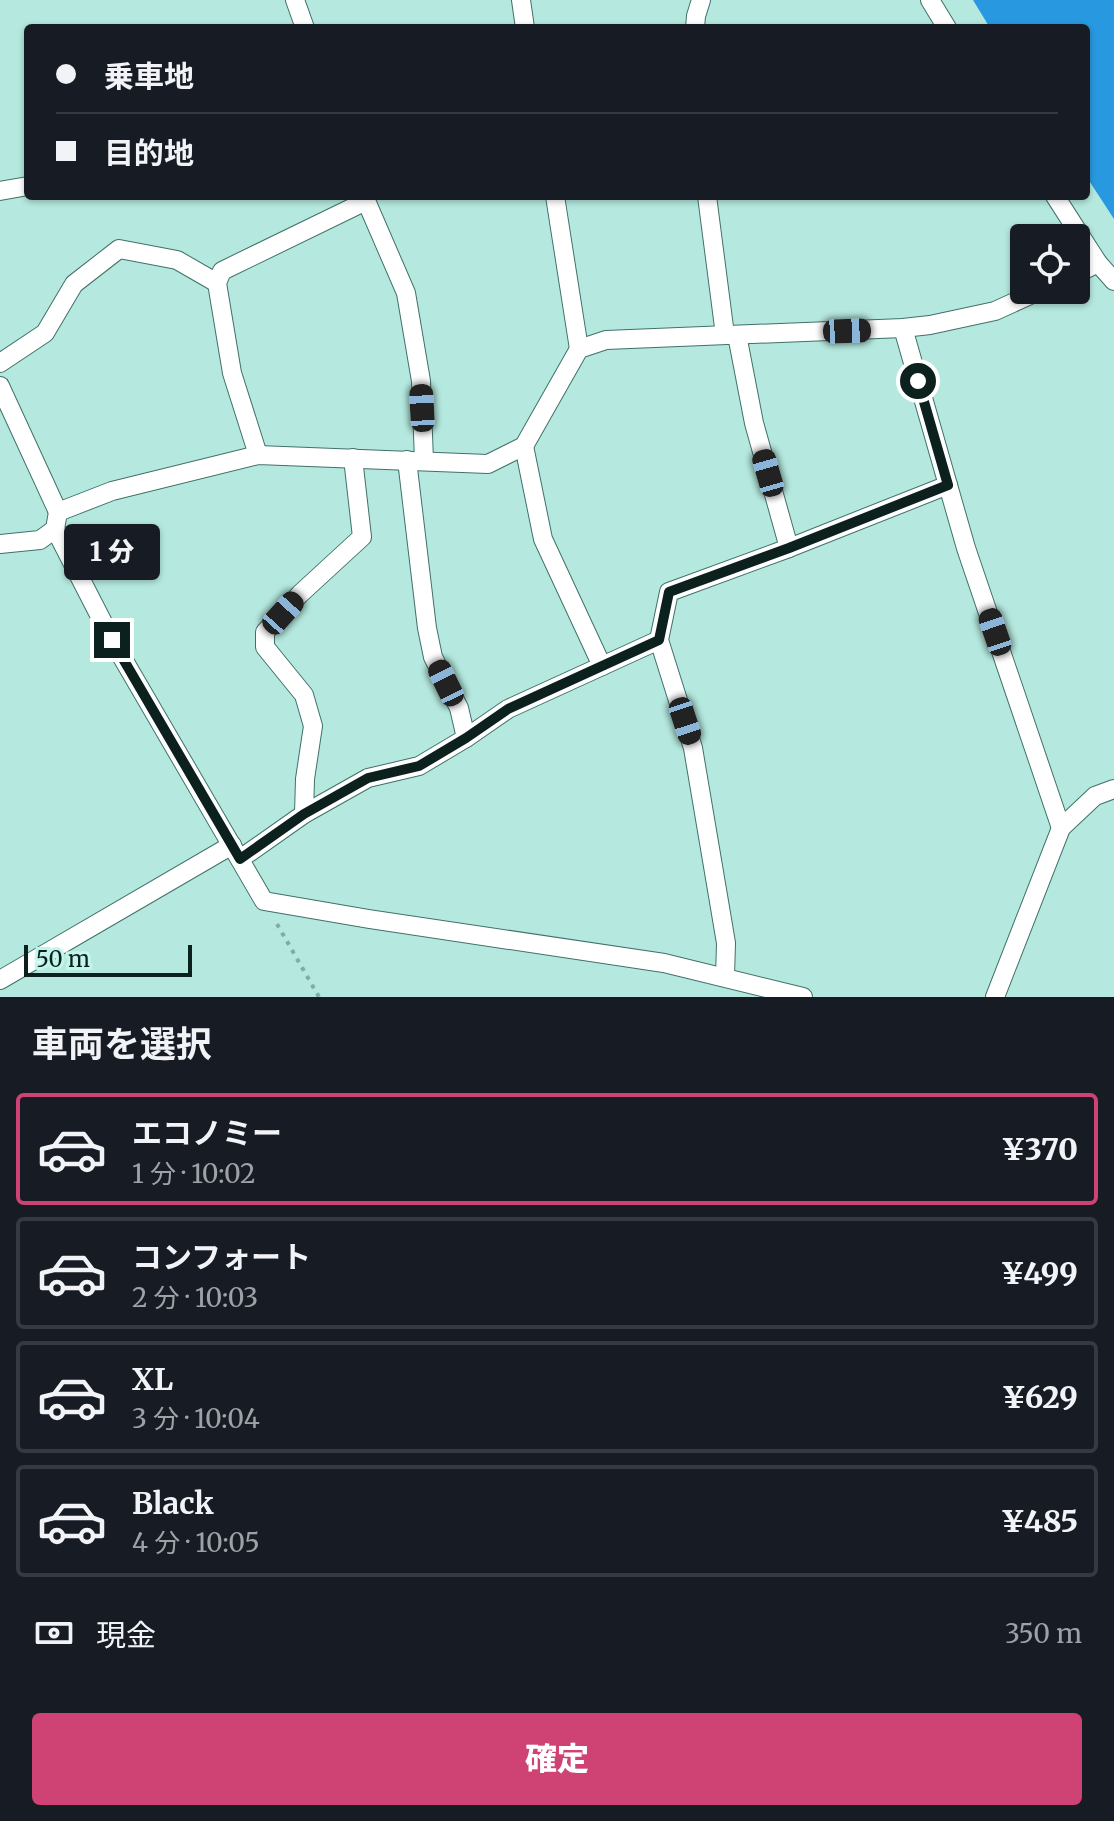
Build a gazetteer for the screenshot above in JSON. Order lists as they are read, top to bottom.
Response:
{
  "scale_bar": "50 m",
  "page": {
    "banner": ["乗車地", "目的地"],
    "bubble": "1 分",
    "scale": "50 m",
    "heading": "車両を選択",
    "list": [
      {
        "name": "エコノミー",
        "note": "1 分 · 10:02",
        "value": "¥370"
      },
      {
        "name": "コンフォート",
        "note": "2 分 · 10:03",
        "value": "¥499"
      },
      {
        "name": "XL",
        "note": "3 分 · 10:04",
        "value": "¥629"
      },
      {
        "name": "Black",
        "note": "4 分 · 10:05",
        "value": "¥485"
      }
    ],
    "pay": ["現金", "350 m"],
    "buttons": "確定"
  }
}
